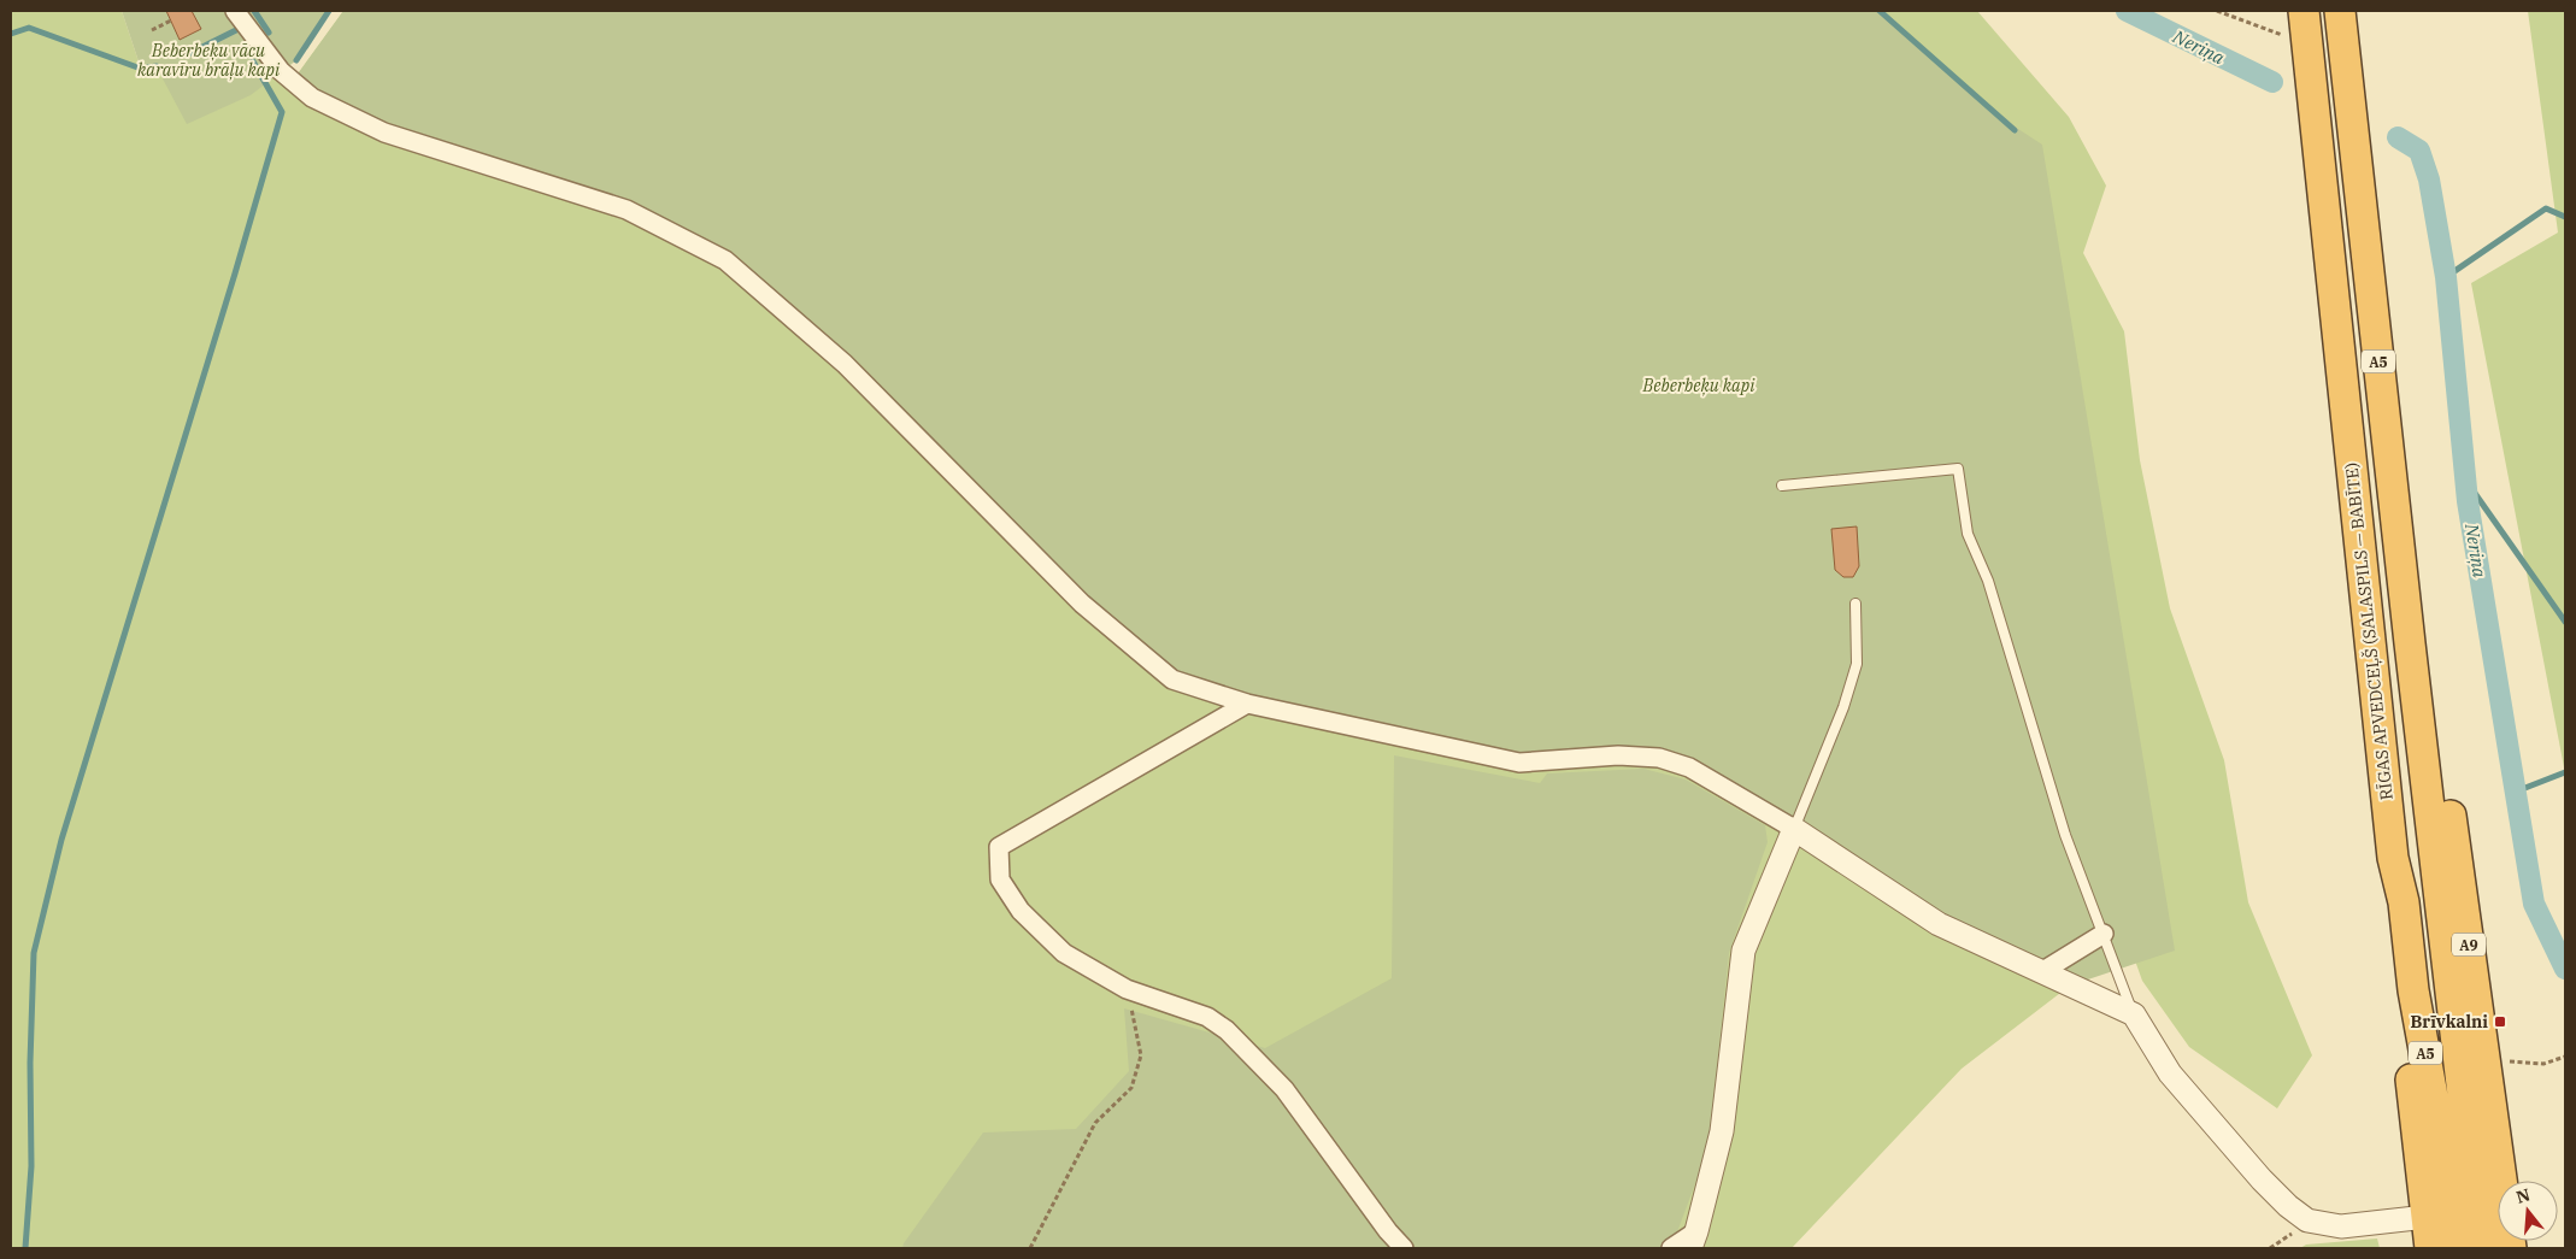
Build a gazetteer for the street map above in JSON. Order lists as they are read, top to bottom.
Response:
{
  "streets": {
    "highway": ["A5", "RĪGAS APVEDCEĻŠ (SALASPILS — BABĪTE)", "A9"]
  },
  "crossings": [
    ["A5", "A9"]
  ],
  "water": ["Neriņa"],
  "parks": ["Beberbeķu vācu karavīru brāļu kapi", "Beberbeķu kapi"],
  "places": {
    "transit": ["Brīvkalni"]
  },
  "north": "top"
}
